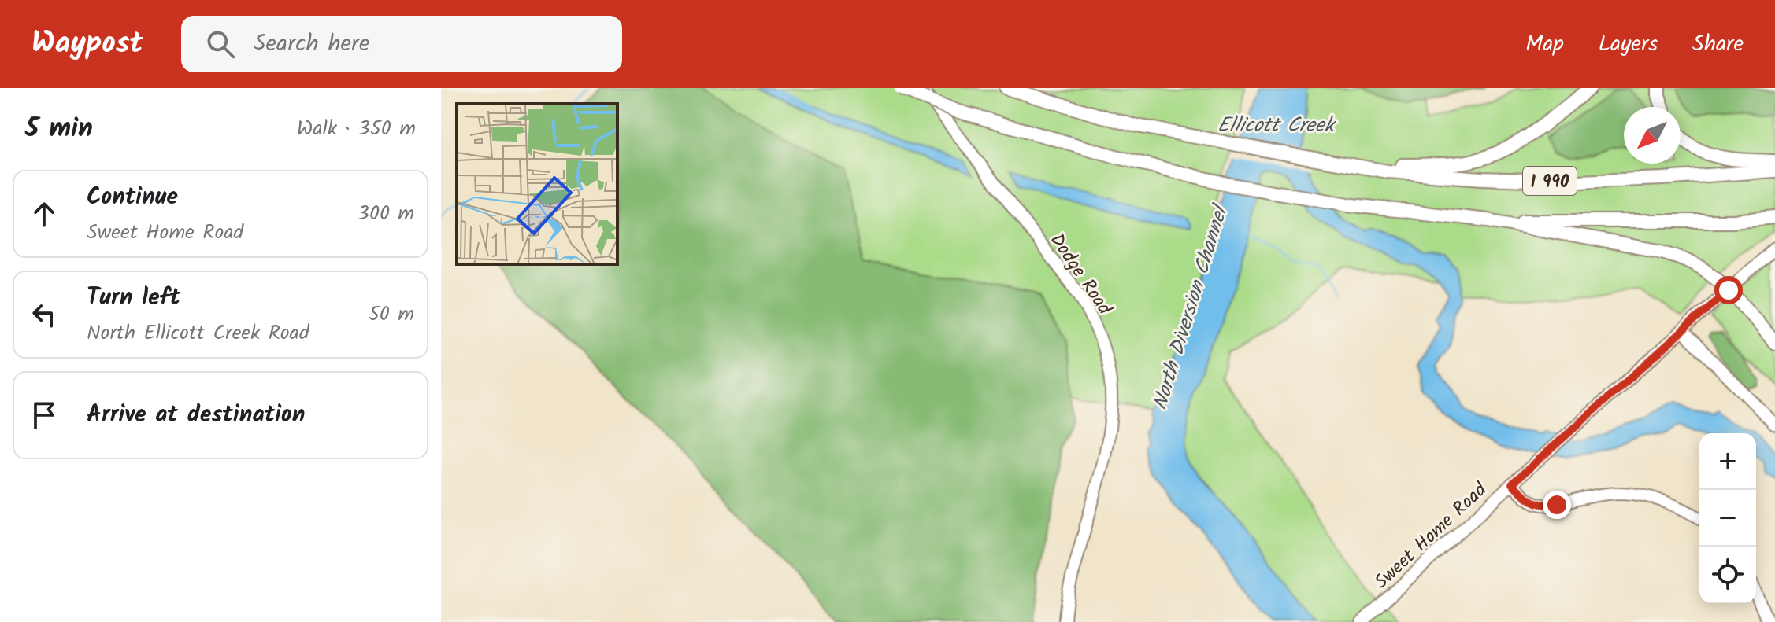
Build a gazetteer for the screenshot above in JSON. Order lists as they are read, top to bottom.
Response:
{
  "streets": {
    "highway": ["I 990"],
    "street": ["Dodge Road", "Sweet Home Road"]
  },
  "water": ["Ellicott Creek", "North Diversion Channel"],
  "north": "bottom left",
  "page": {
    "header": "Waypost",
    "search": "Search here",
    "nav": ["Map", "Layers", "Share"],
    "heading": ["5 min", "Walk · 350 m"],
    "list": [
      ["Continue", "Sweet Home Road", "300 m"],
      ["Turn left", "North Ellicott Creek Road", "50 m"],
      "Arrive at destination"
    ],
    "map_buttons": ["+", "−"]
  }
}
